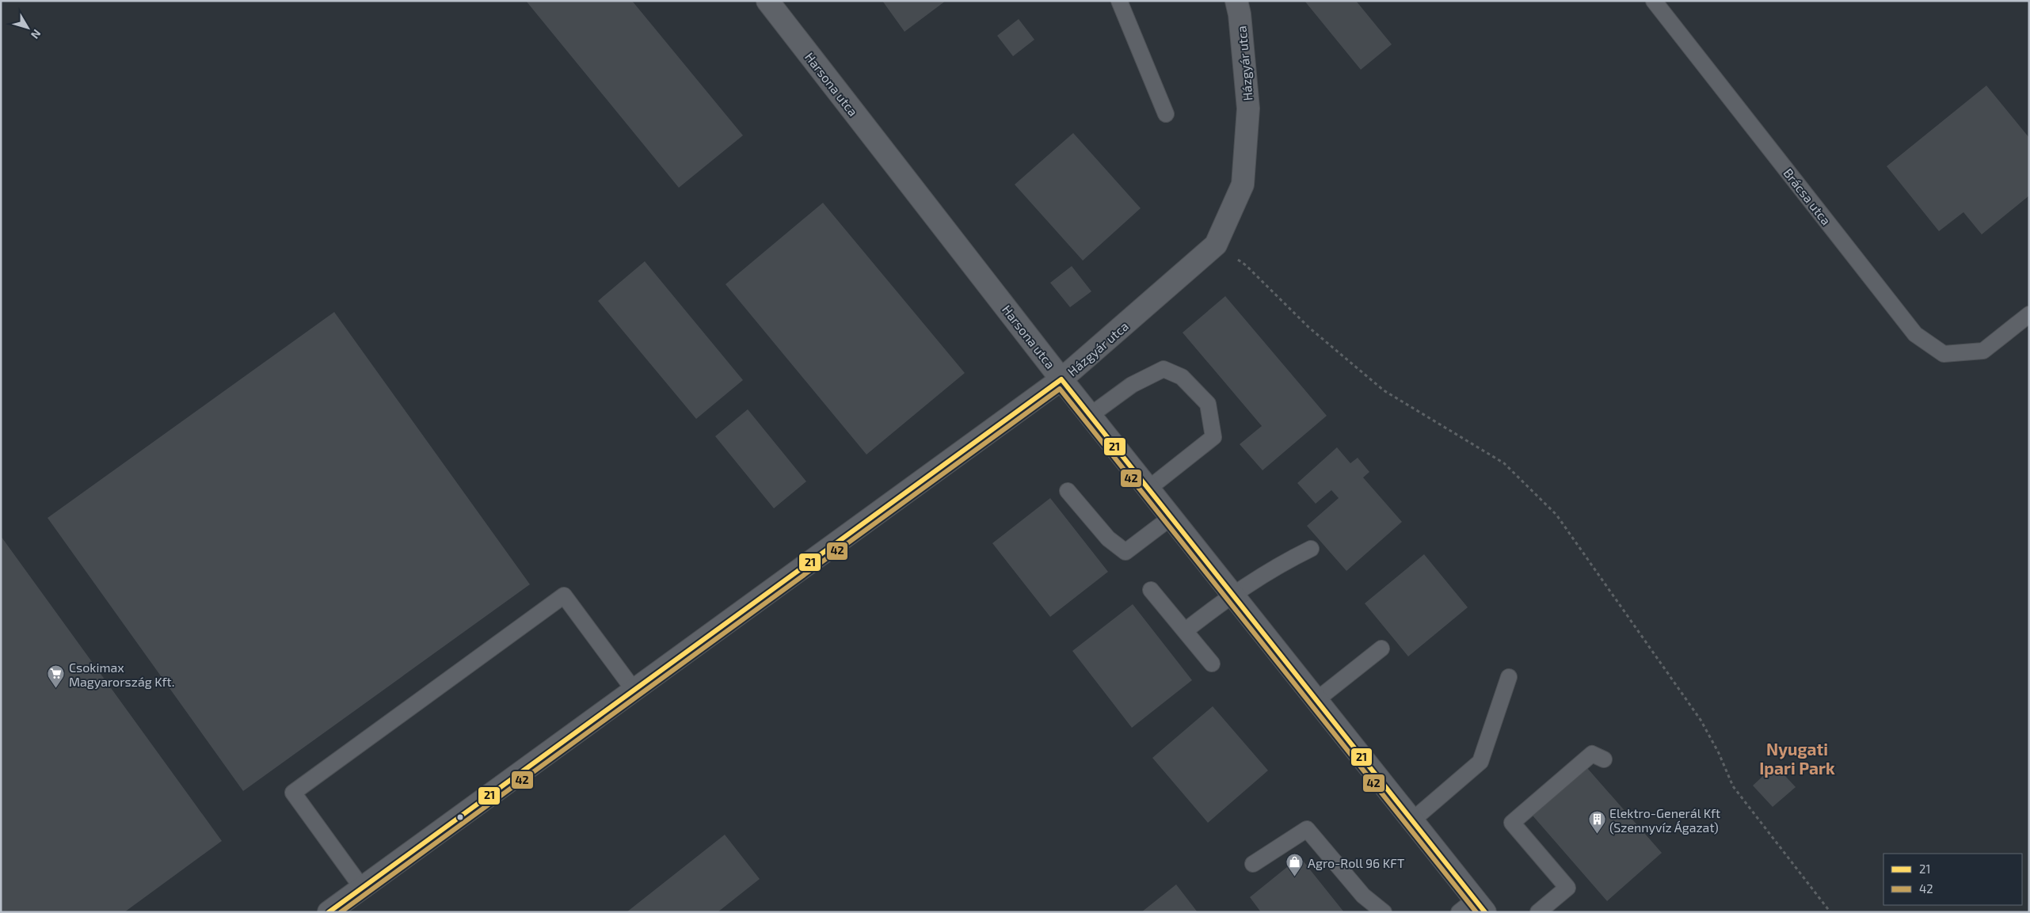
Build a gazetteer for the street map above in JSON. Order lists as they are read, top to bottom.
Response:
{
  "streets": {
    "street": ["Házgyár utca", "Harsona utca"],
    "lane": ["Brácsa utca"]
  },
  "crossings": [
    ["Házgyár utca", "Harsona utca"]
  ],
  "districts": ["Nyugati Ipari Park"],
  "places": {
    "supermarket": ["Csokimax Magyarország Kft."],
    "building": ["Elektro-Generál Kft (Szennyvíz Ágazat)"],
    "shop": ["Agro-Roll 96 KFT"]
  },
  "lines": ["transit line 21", "transit line 42"],
  "legend": ["21", "42"],
  "north": "bottom right"
}
